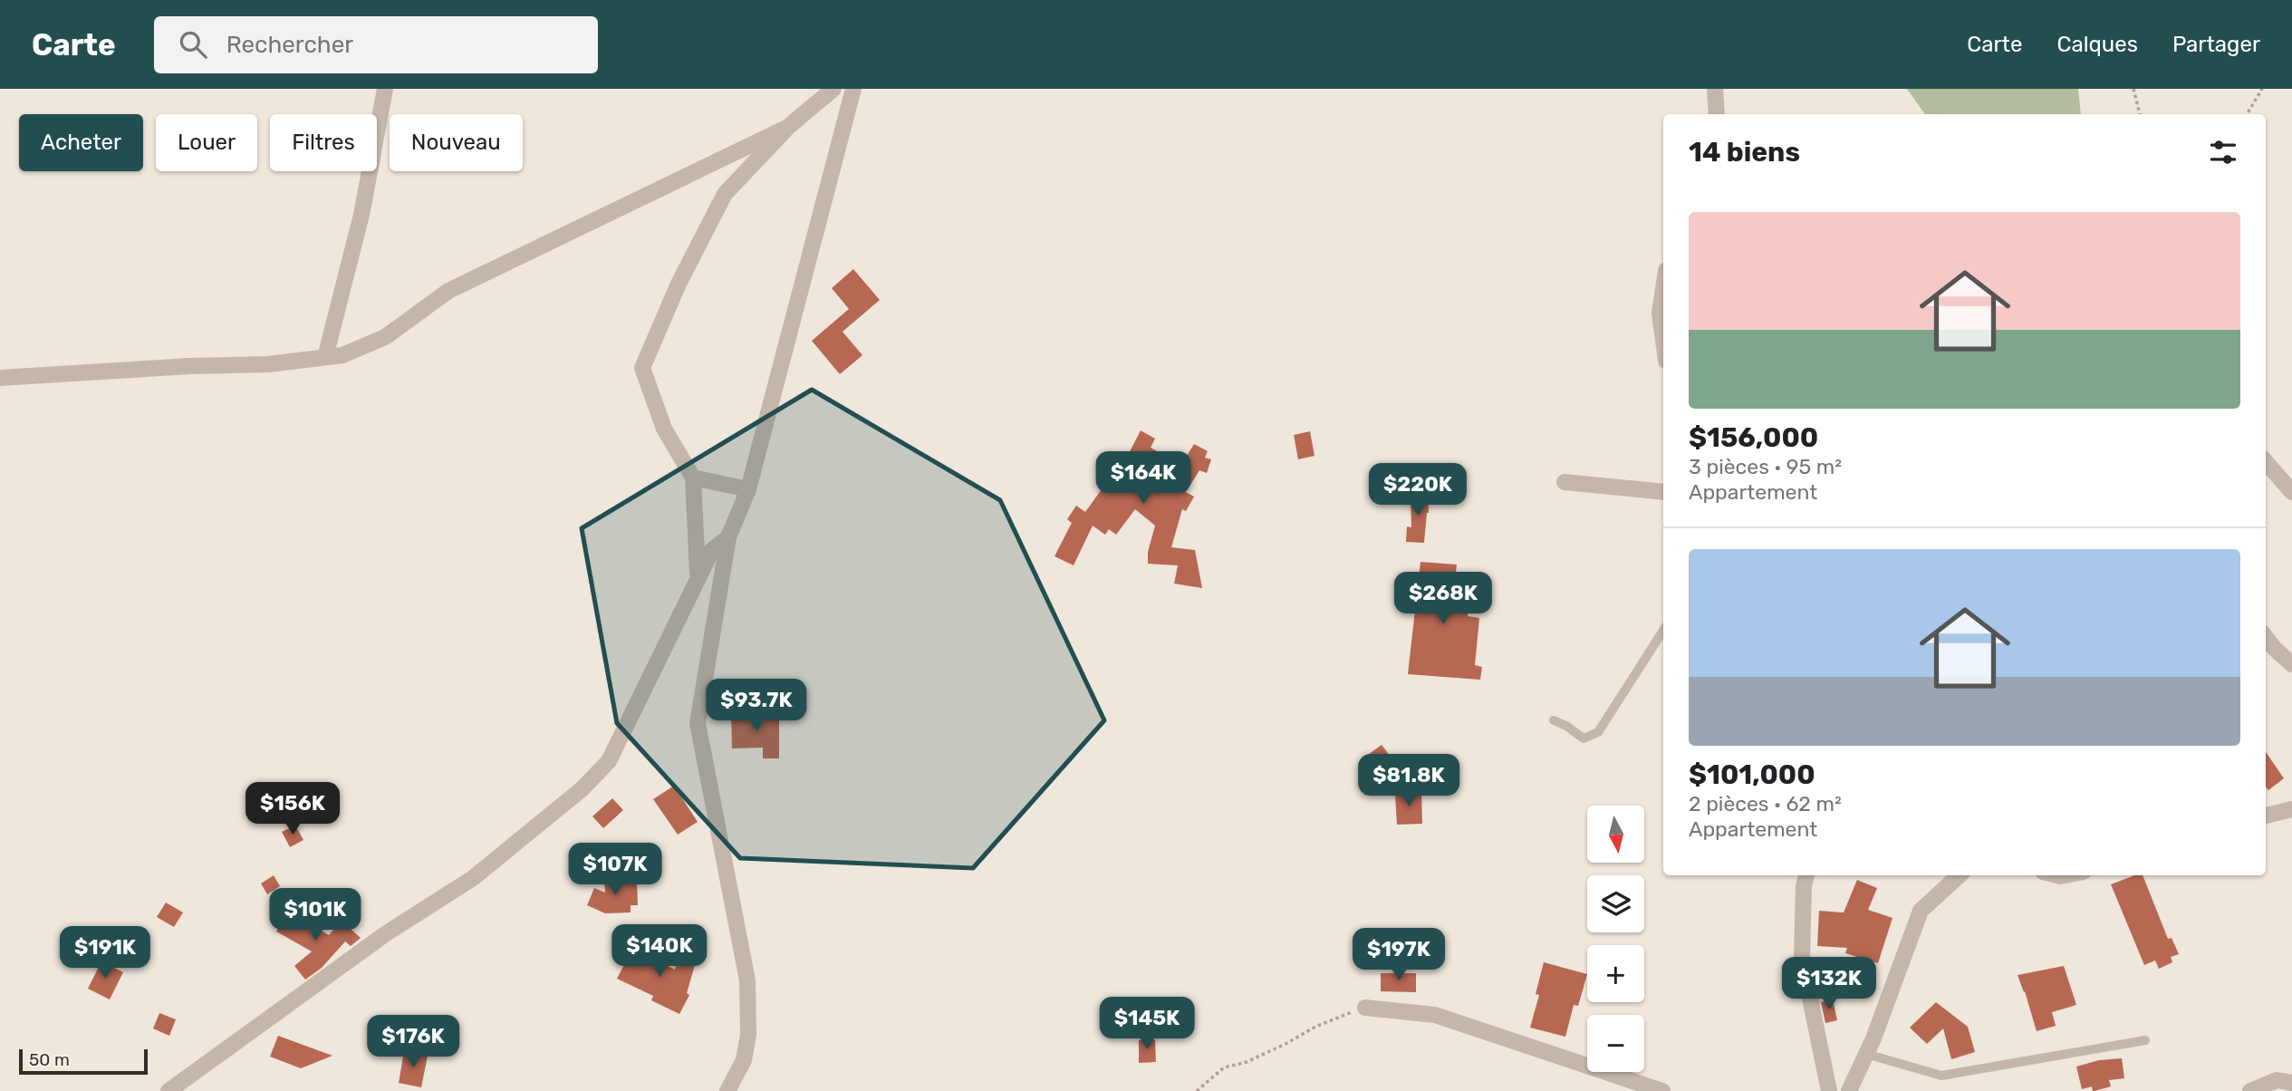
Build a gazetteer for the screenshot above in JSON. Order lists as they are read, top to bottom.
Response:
{
  "scale_bar": "50 m",
  "north": "bottom",
  "page": {
    "header": "Carte",
    "search": "Rechercher",
    "nav": ["Carte", "Calques", "Partager"],
    "chip": [
      "Acheter",
      "Louer",
      "Filtres",
      "Nouveau"
    ],
    "heading": "14 biens",
    "list": [
      {
        "name": "$156,000",
        "note": "3 pièces · 95 m² · Appartement"
      },
      {
        "name": "$101,000",
        "note": "2 pièces · 62 m² · Appartement"
      }
    ],
    "price": [
      "$164K",
      "$220K",
      "$268K",
      "$93.7K",
      "$81.8K",
      "$156K",
      "$107K",
      "$101K",
      "$140K",
      "$191K",
      "$197K",
      "$132K",
      "$145K",
      "$176K"
    ],
    "map_buttons": ["+", "−"],
    "scale": "50 m"
  }
}
